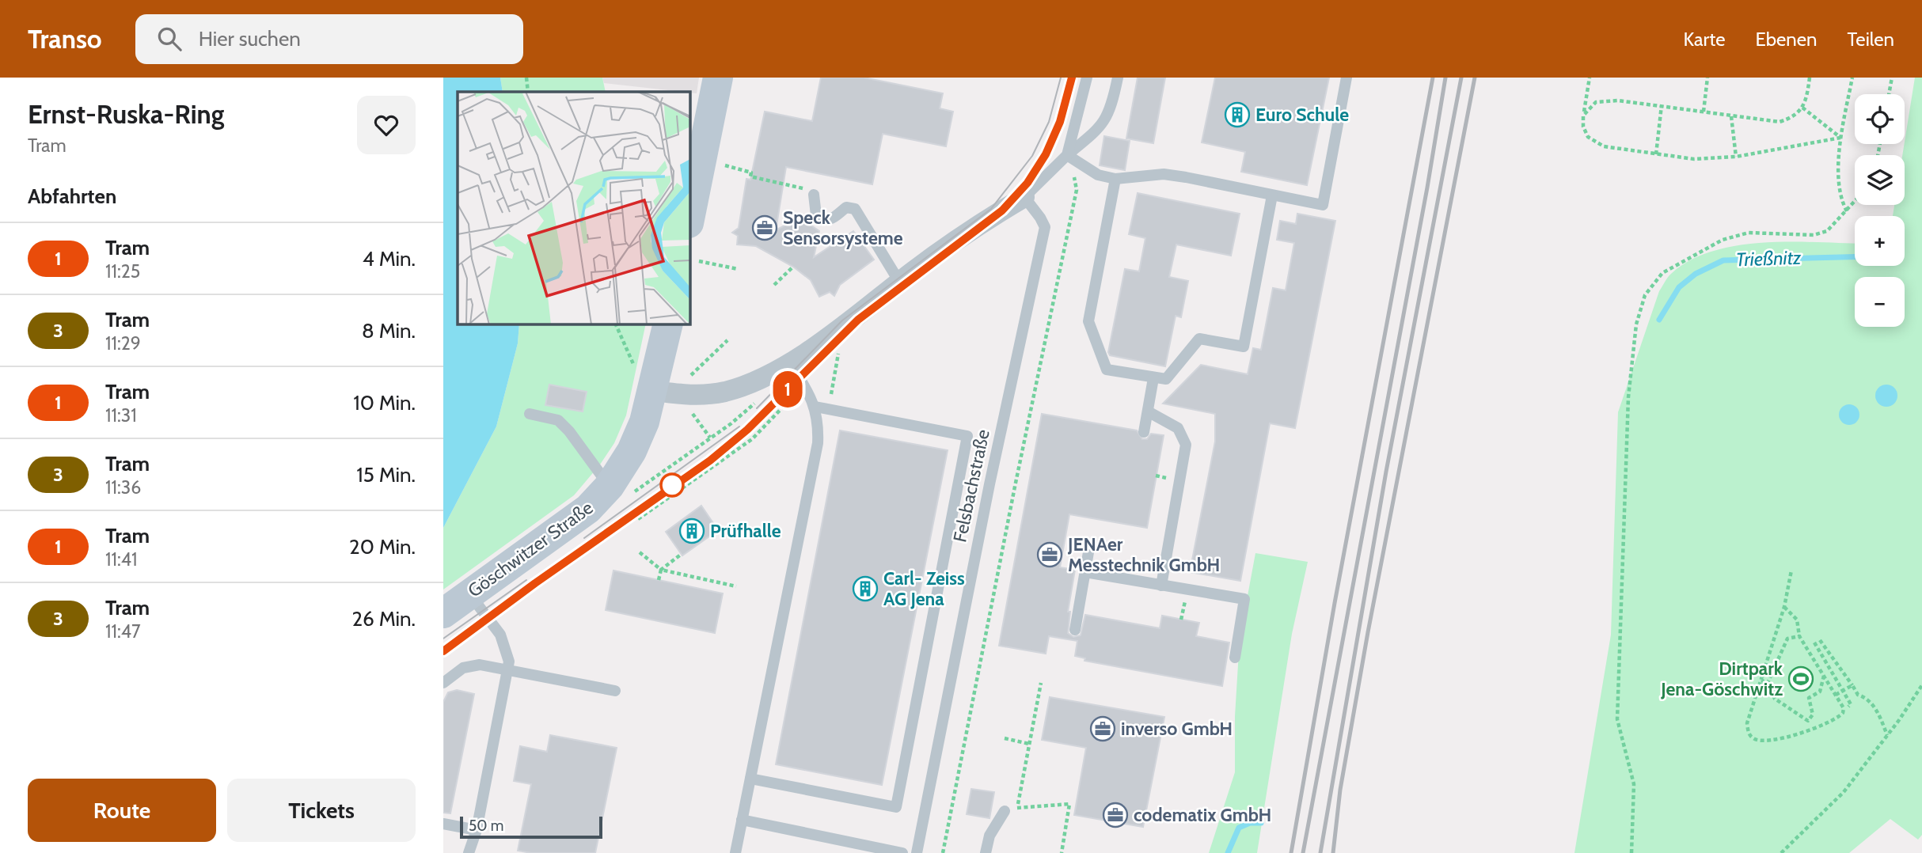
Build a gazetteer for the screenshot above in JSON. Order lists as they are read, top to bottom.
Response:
{
  "streets": {
    "main road": ["Göschwitzer Straße"],
    "lane": ["Felsbachstraße"]
  },
  "water": ["Trießnitz"],
  "places": {
    "building": ["Euro Schule", "Prüfhalle", "Carl- Zeiss AG Jena"],
    "office": [
      "Speck Sensorsysteme",
      "JENAer Messtechnik GmbH",
      "inverso GmbH",
      "codematix GmbH"
    ],
    "sports": ["Dirtpark Jena-Göschwitz"]
  },
  "lines": ["tram line 1"],
  "scale_bar": "50 m",
  "page": {
    "header": "Transo",
    "search": "Hier suchen",
    "nav": ["Karte", "Ebenen", "Teilen"],
    "heading": [
      ["Ernst-Ruska-Ring", "Tram"],
      "Abfahrten"
    ],
    "on_map": "1",
    "map_buttons": ["+", "−"],
    "list": [
      {
        "mark": "1",
        "name": "Tram",
        "note": "11:25",
        "value": "4 Min."
      },
      {
        "mark": "3",
        "name": "Tram",
        "note": "11:29",
        "value": "8 Min."
      },
      {
        "mark": "1",
        "name": "Tram",
        "note": "11:31",
        "value": "10 Min."
      },
      {
        "mark": "3",
        "name": "Tram",
        "note": "11:36",
        "value": "15 Min."
      },
      {
        "mark": "1",
        "name": "Tram",
        "note": "11:41",
        "value": "20 Min."
      },
      {
        "mark": "3",
        "name": "Tram",
        "note": "11:47",
        "value": "26 Min."
      }
    ],
    "buttons": ["Route", "Tickets"],
    "scale": "50 m"
  }
}
